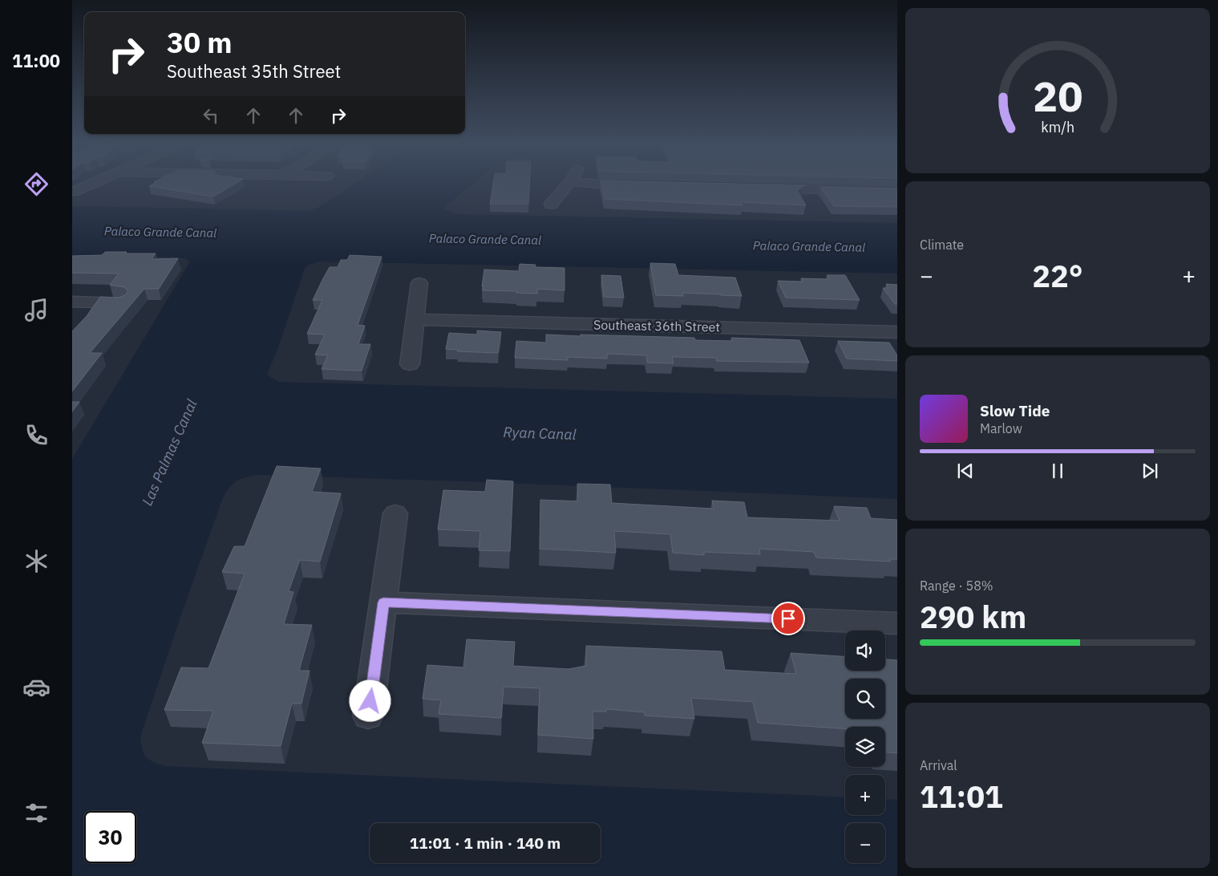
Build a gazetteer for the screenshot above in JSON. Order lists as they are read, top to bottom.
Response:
{
  "streets": {
    "street": ["Southeast 36th Street"]
  },
  "water": ["Palaco Grande Canal", "Ryan Canal", "Las Palmas Canal"],
  "page": {
    "tabs": "11:00",
    "turn": ["30 m", "Southeast 35th Street"],
    "tile": [
      "Climate",
      ["Range · 58%", "290 km"],
      ["Arrival", "11:01"]
    ],
    "heat": ["−", "22°", "+"],
    "song": ["Slow Tide", "Marlow"],
    "map_buttons": ["+", "−"],
    "limit": "30",
    "trip": "11:01 · 1 min · 140 m",
    "gauge": ["20", "km/h"]
  }
}
